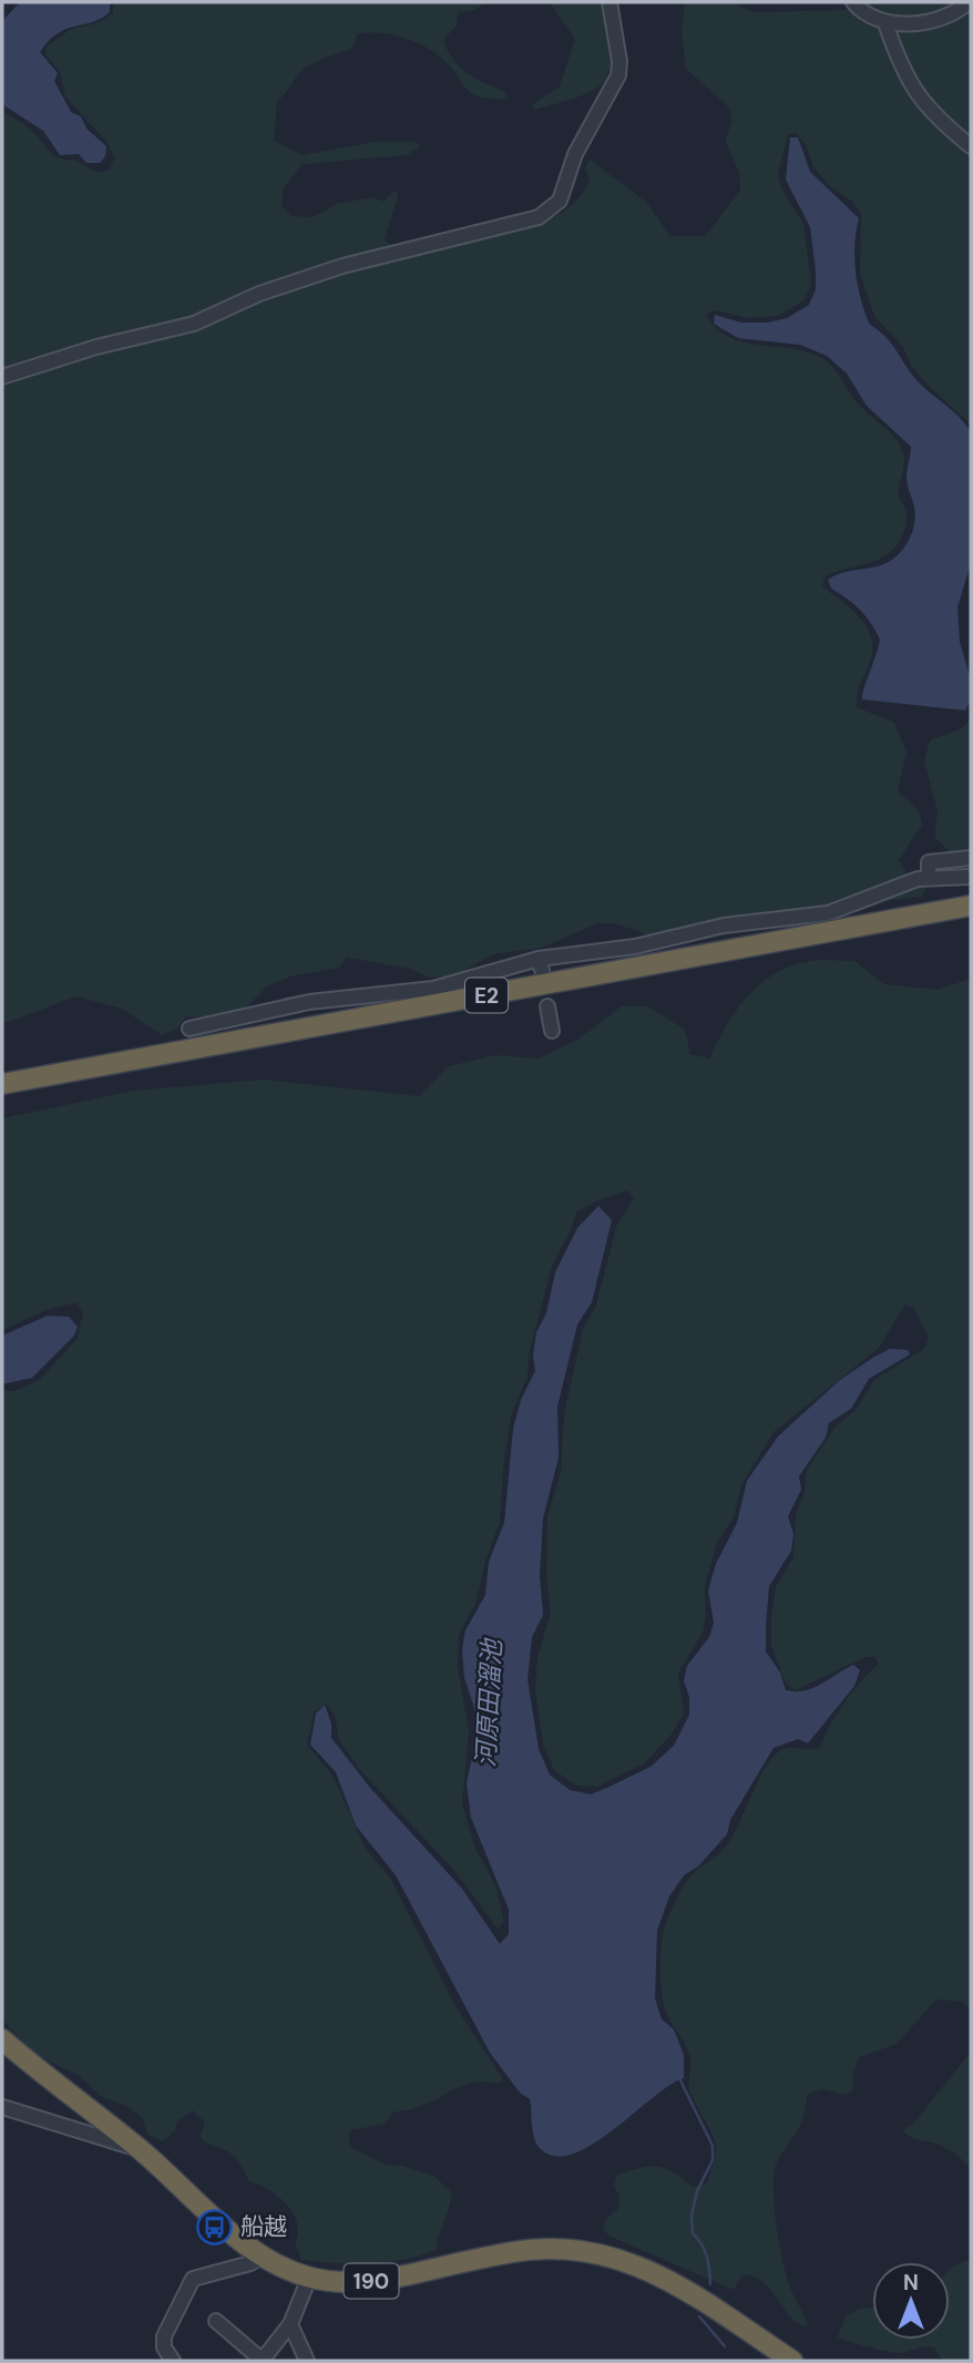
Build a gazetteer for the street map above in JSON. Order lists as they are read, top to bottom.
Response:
{
  "streets": {
    "highway": ["E2", "190"]
  },
  "water": ["河原田溜池"],
  "places": {
    "bus stop": ["船越"]
  },
  "north": "top"
}
